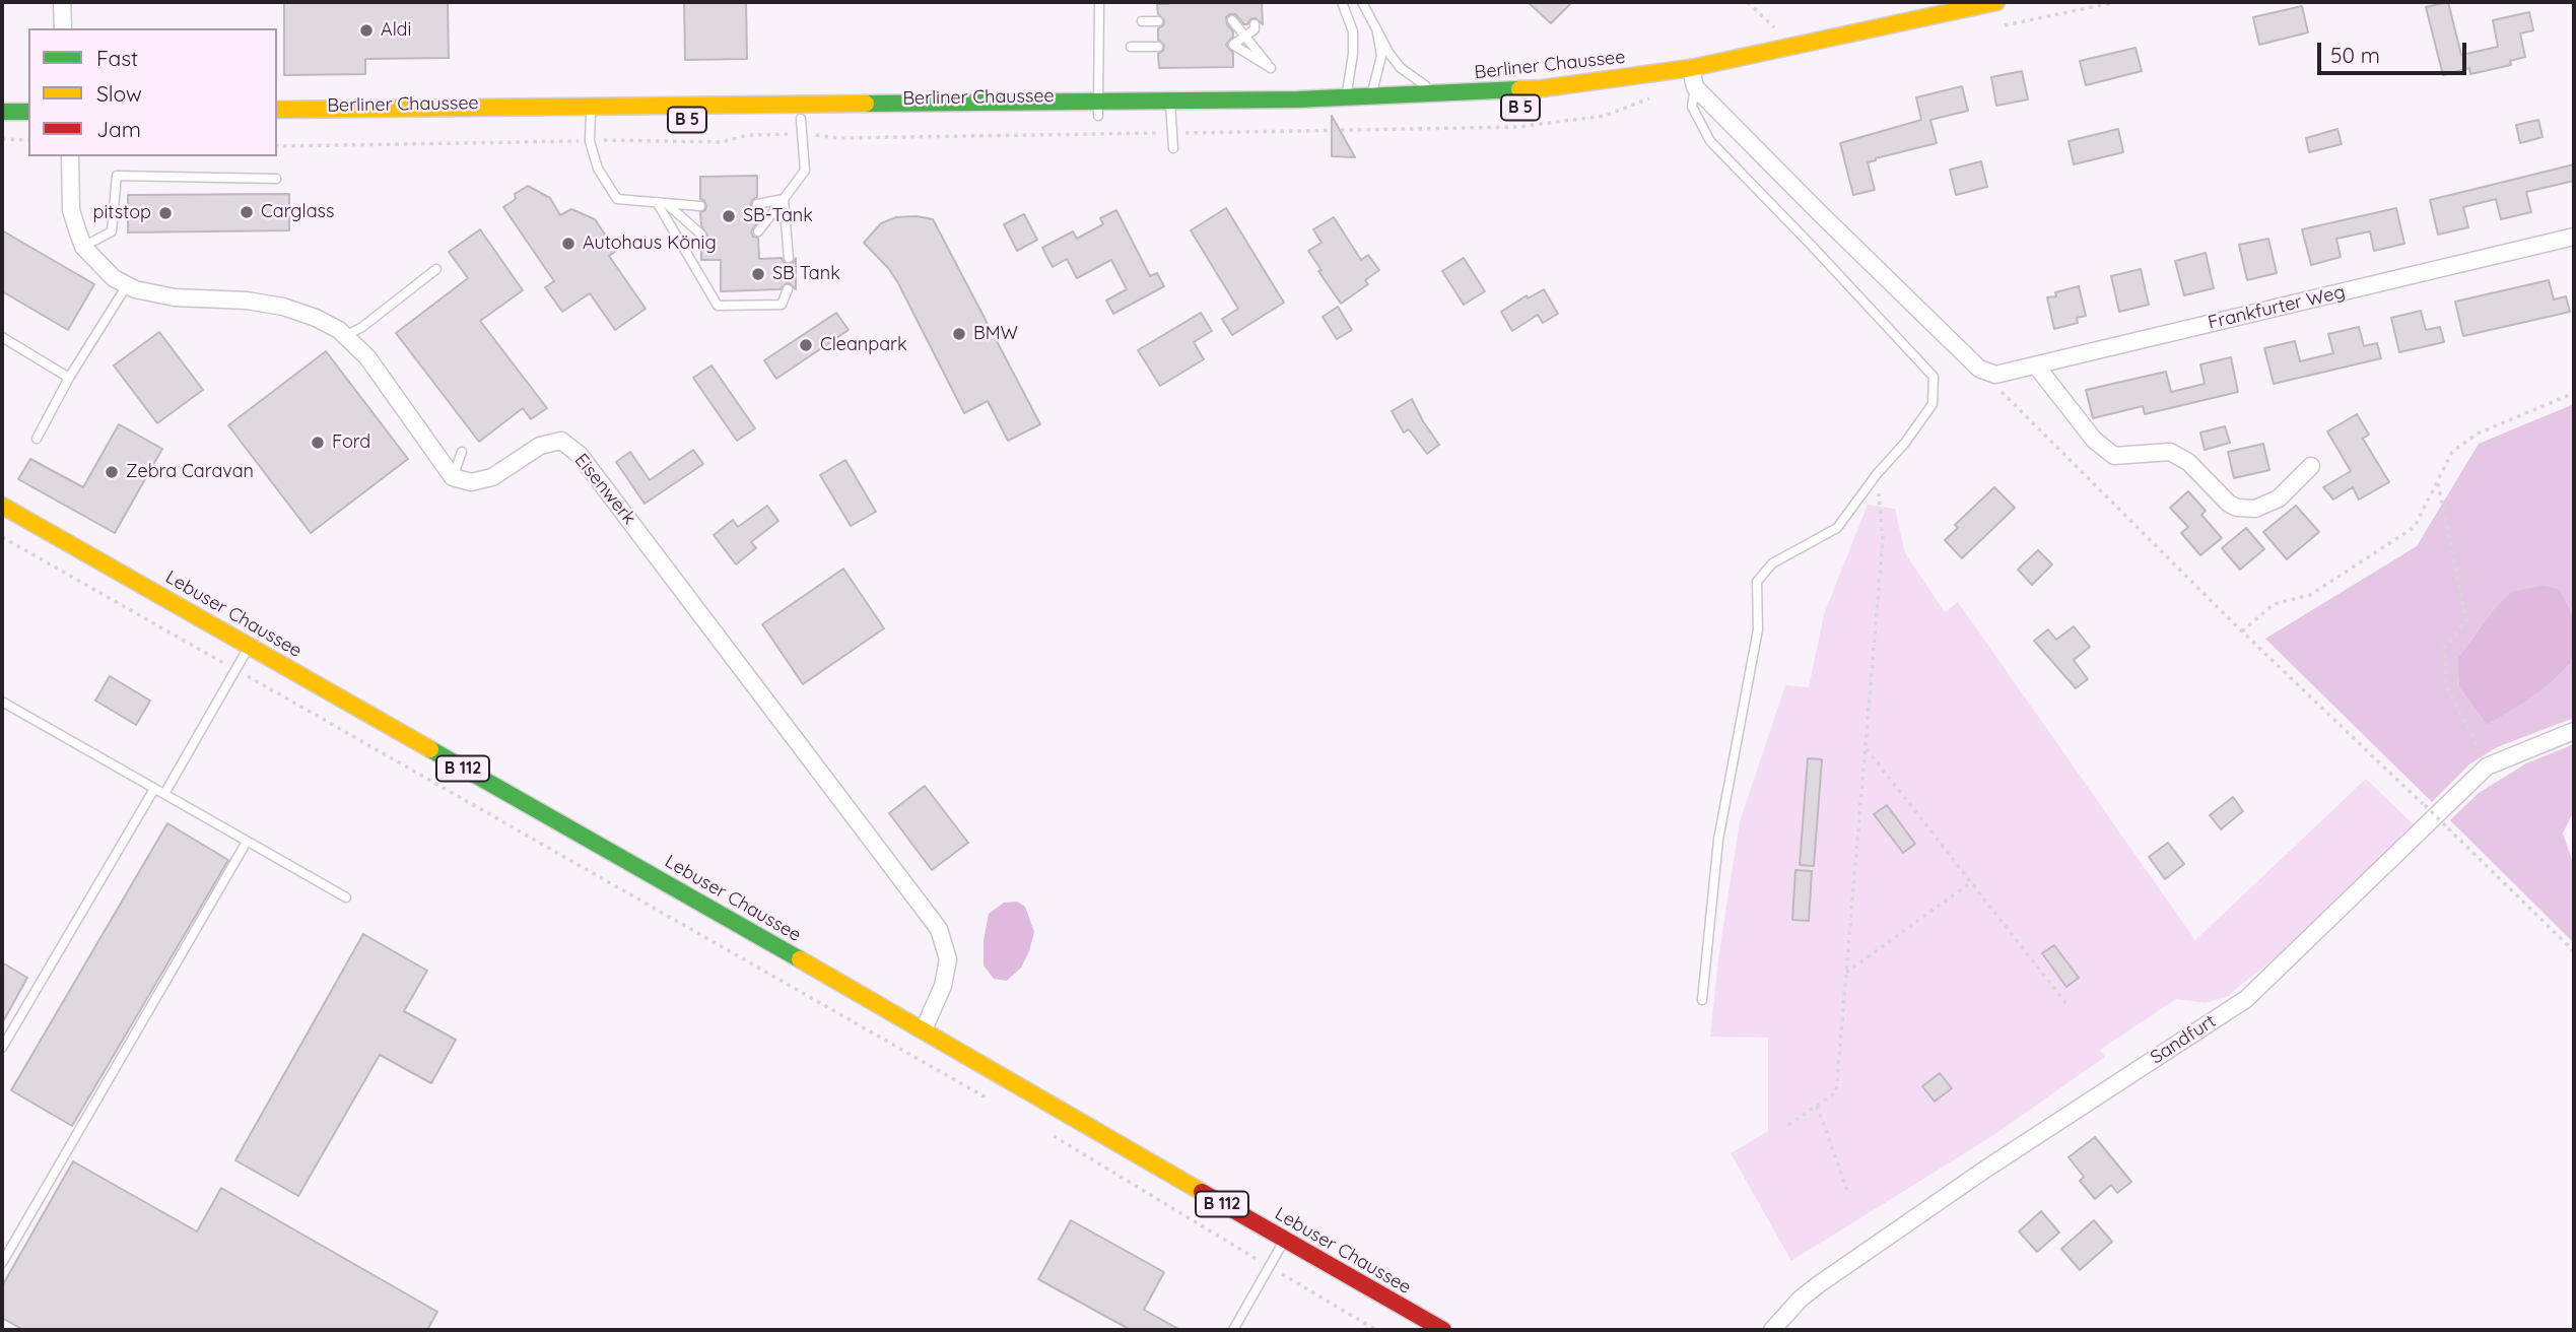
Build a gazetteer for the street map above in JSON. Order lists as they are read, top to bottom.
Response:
{
  "streets": {
    "main road": [
      "Berliner Chaussee",
      "B 5",
      "Lebuser Chaussee",
      "B 112"
    ],
    "street": ["Frankfurter Weg", "Eisenwerk", "Sandfurt"]
  },
  "crossings": [
    ["Eisenwerk", "Lebuser Chaussee"]
  ],
  "places": [
    "Aldi",
    "Carglass",
    "pitstop",
    "SB-Tank",
    "Autohaus König",
    "SB Tank",
    "BMW",
    "Cleanpark",
    "Ford",
    "Zebra Caravan"
  ],
  "legend": ["Fast", "Slow", "Jam"],
  "scale_bar": "50 m"
}
